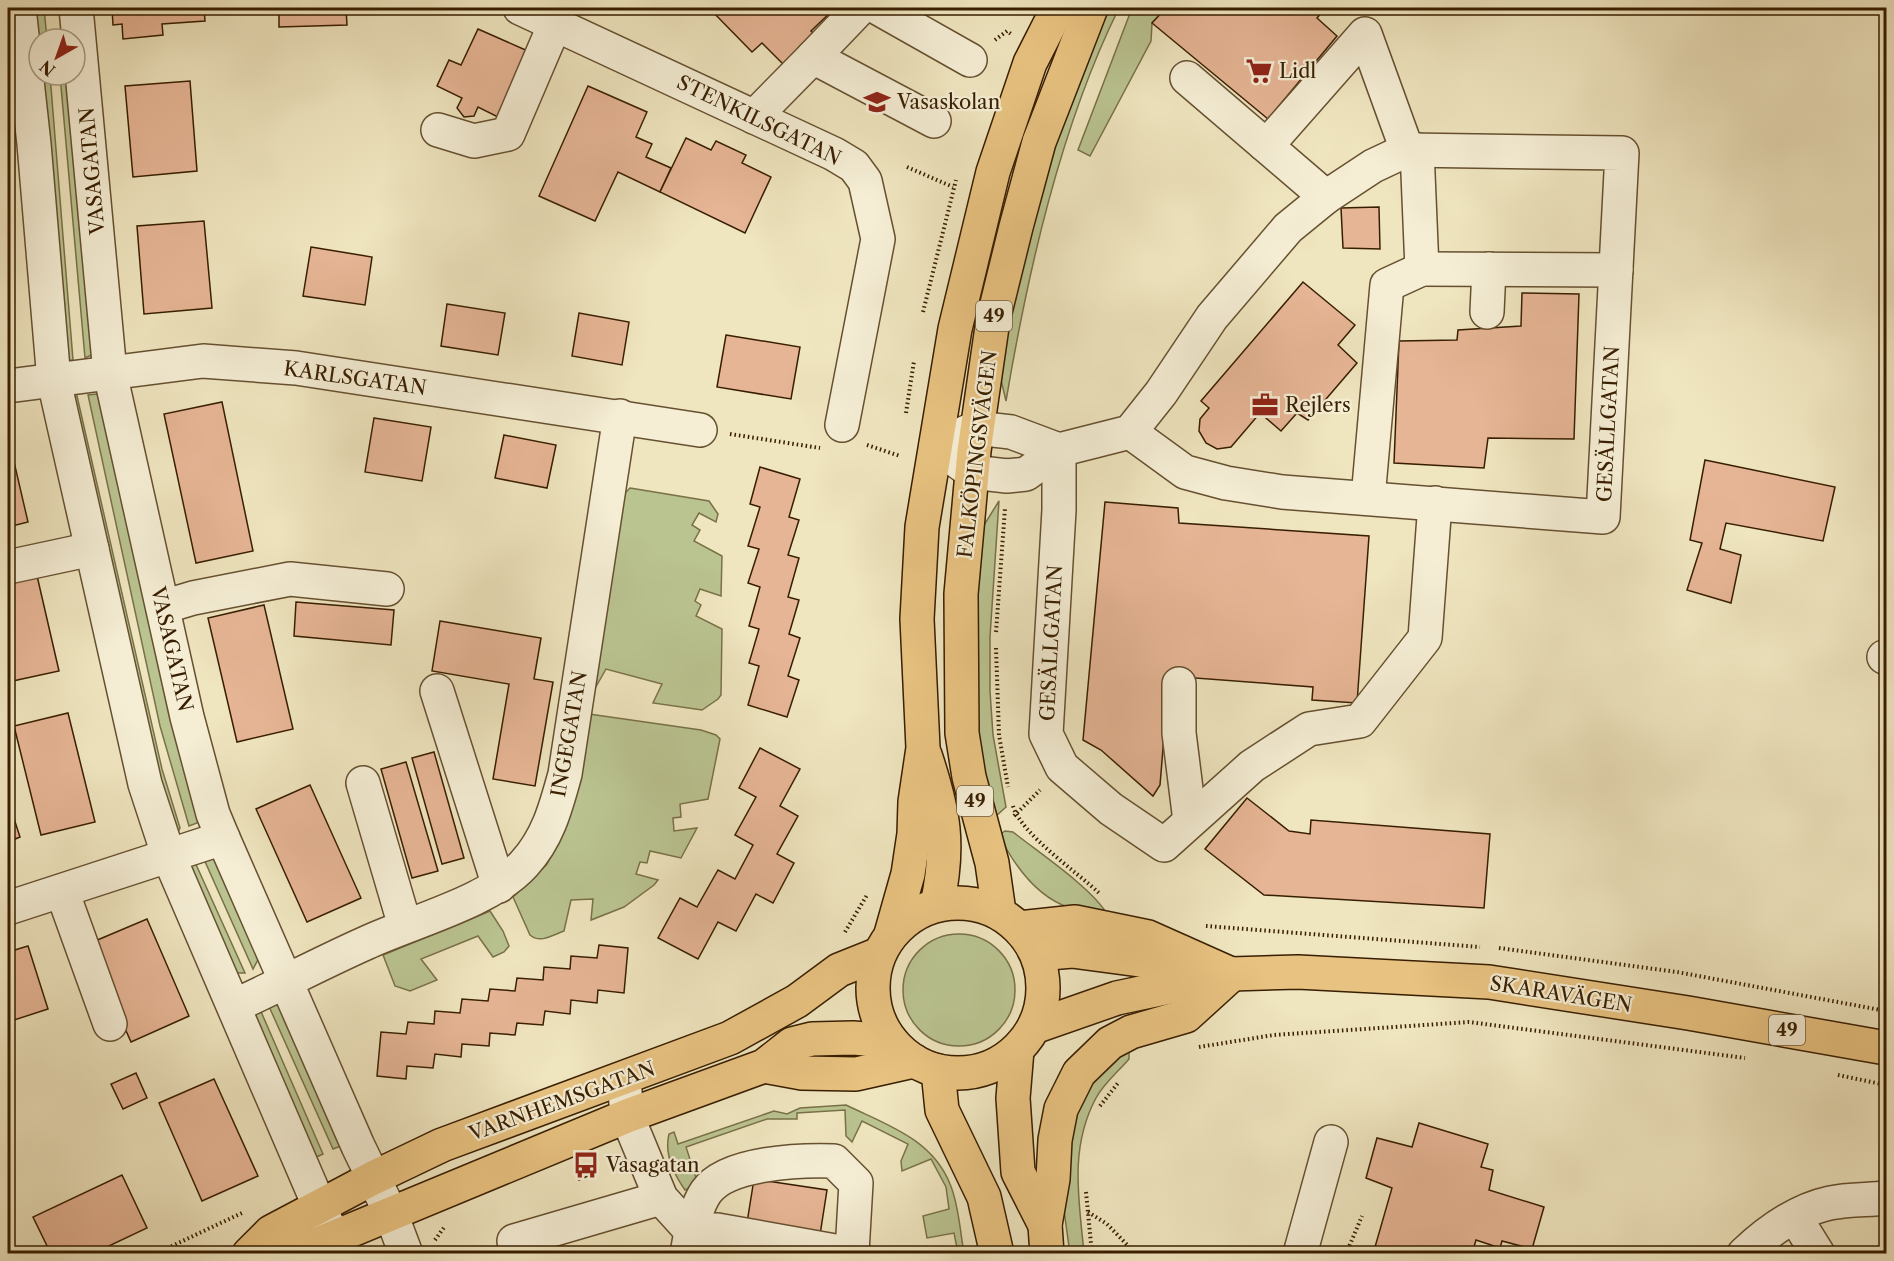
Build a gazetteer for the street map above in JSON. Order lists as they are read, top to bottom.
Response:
{
  "streets": {
    "main road": [
      "49",
      "FALKÖPINGSVÄGEN",
      "SKARAVÄGEN",
      "VARNHEMSGATAN"
    ],
    "street": [
      "STENKILSGATAN",
      "VASAGATAN",
      "KARLSGATAN",
      "GESÄLLGATAN",
      "INGEGATAN"
    ]
  },
  "crossings": [
    ["VASAGATAN", "KARLSGATAN"],
    ["VASAGATAN", "INGEGATAN"],
    ["VASAGATAN", "VARNHEMSGATAN"],
    ["49", "FALKÖPINGSVÄGEN"],
    ["49", "SKARAVÄGEN"],
    ["49", "VARNHEMSGATAN"],
    ["KARLSGATAN", "INGEGATAN"],
    ["FALKÖPINGSVÄGEN", "SKARAVÄGEN"],
    ["FALKÖPINGSVÄGEN", "VARNHEMSGATAN"],
    ["SKARAVÄGEN", "VARNHEMSGATAN"]
  ],
  "places": {
    "supermarket": ["Lidl"],
    "school or university": ["Vasaskolan"],
    "office": ["Rejlers"],
    "bus stop": ["Vasagatan"]
  },
  "north": "bottom left"
}
